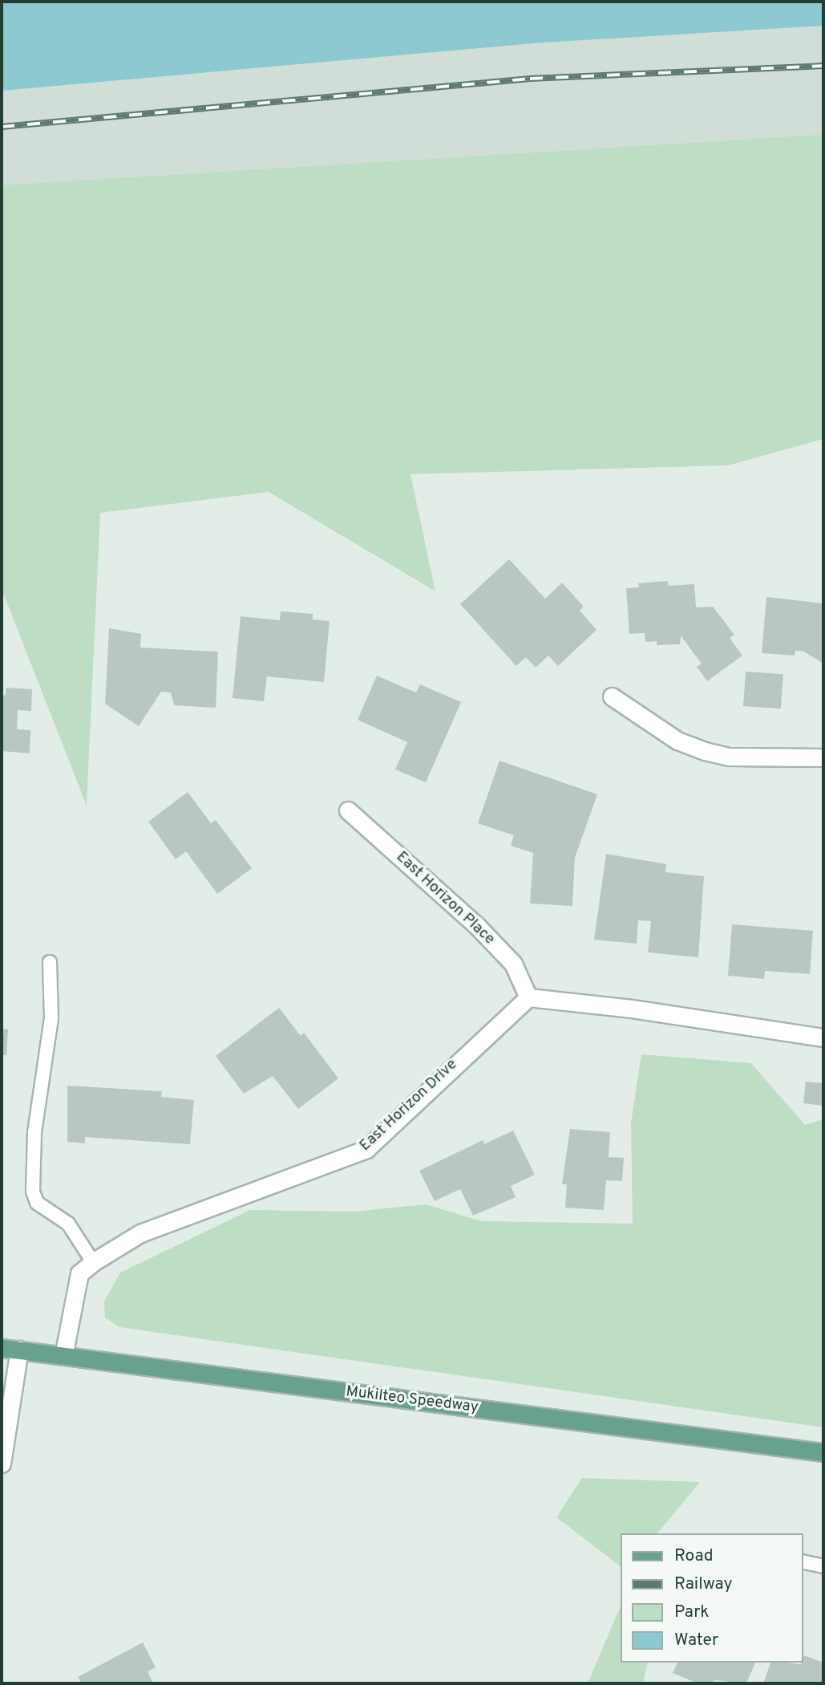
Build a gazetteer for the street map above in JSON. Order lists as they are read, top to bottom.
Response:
{
  "streets": {
    "main road": ["Mukilteo Speedway"],
    "street": ["East Horizon Place", "East Horizon Drive"]
  },
  "crossings": [
    ["East Horizon Place", "East Horizon Drive"],
    ["East Horizon Drive", "Mukilteo Speedway"]
  ],
  "legend": [
    "Road",
    "Railway",
    "Park",
    "Water"
  ]
}
